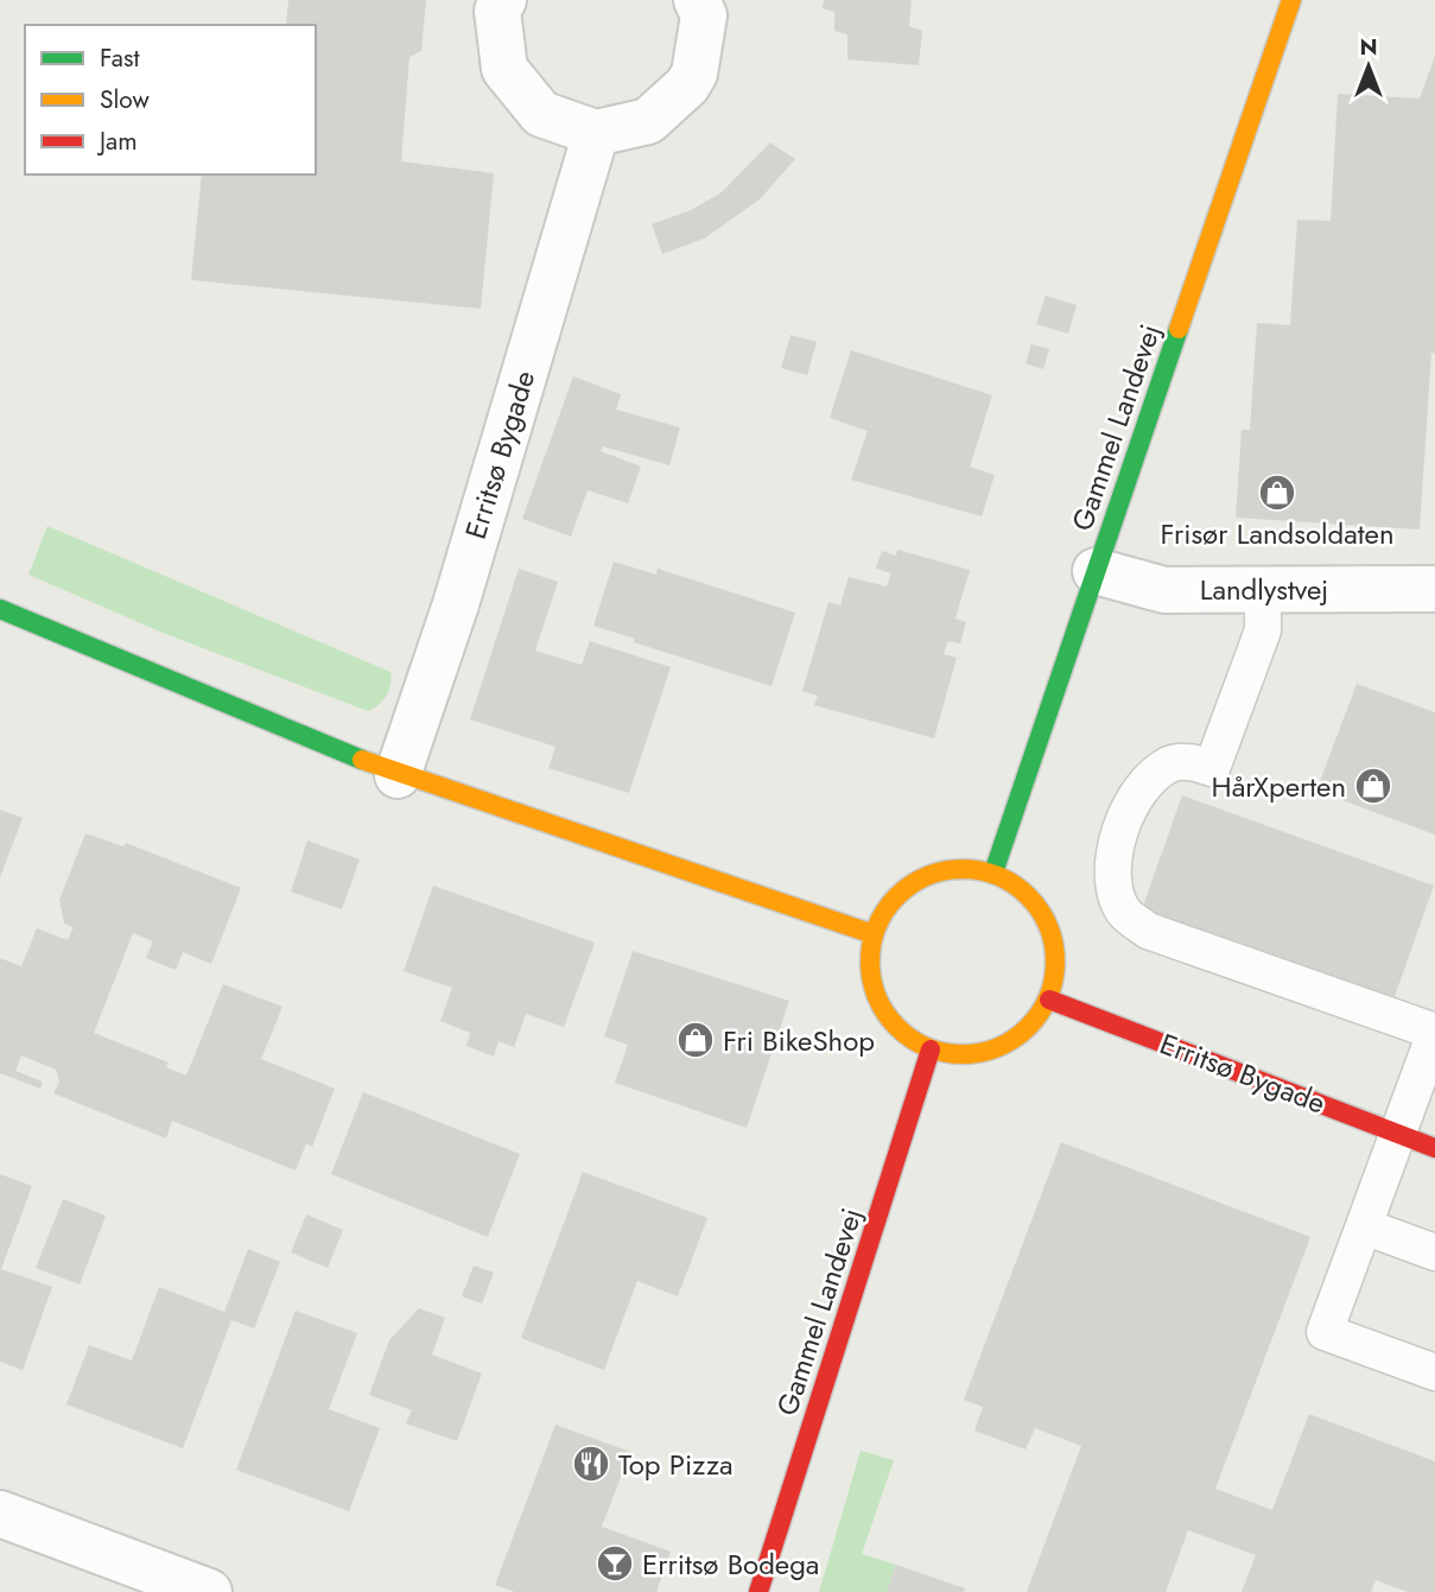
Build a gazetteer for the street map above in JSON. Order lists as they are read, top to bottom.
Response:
{
  "streets": {
    "street": ["Gammel Landevej", "Erritsø Bygade", "Landlystvej"]
  },
  "crossings": [
    ["Gammel Landevej", "Erritsø Bygade"],
    ["Gammel Landevej", "Landlystvej"]
  ],
  "places": {
    "shop": ["Frisør Landsoldaten", "HårXperten", "Fri BikeShop"],
    "restaurant": ["Top Pizza"],
    "bar": ["Erritsø Bodega"]
  },
  "legend": ["Fast", "Slow", "Jam"],
  "north": "top"
}
